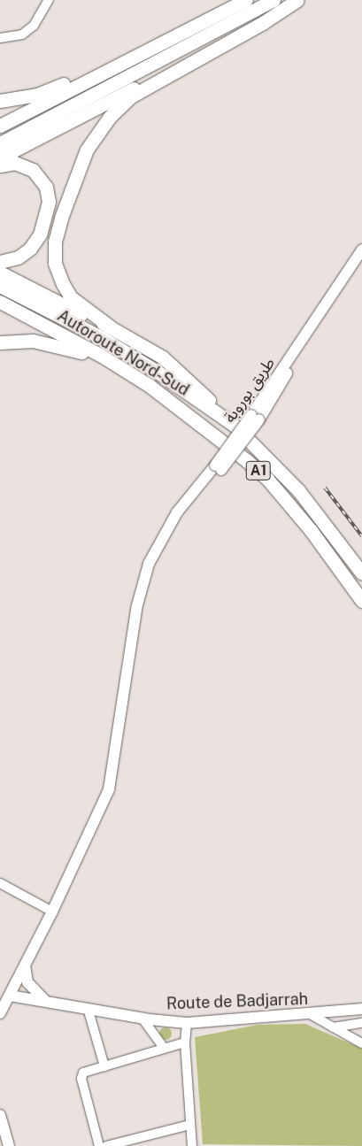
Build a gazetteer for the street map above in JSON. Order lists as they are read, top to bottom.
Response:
{
  "streets": {
    "highway": ["Autoroute Nord-Sud", "A1"],
    "main road": ["طريق بوروبة", "Route de Badjarrah"]
  },
  "crossings": [
    ["طريق بوروبة", "Route de Badjarrah"]
  ]
}
